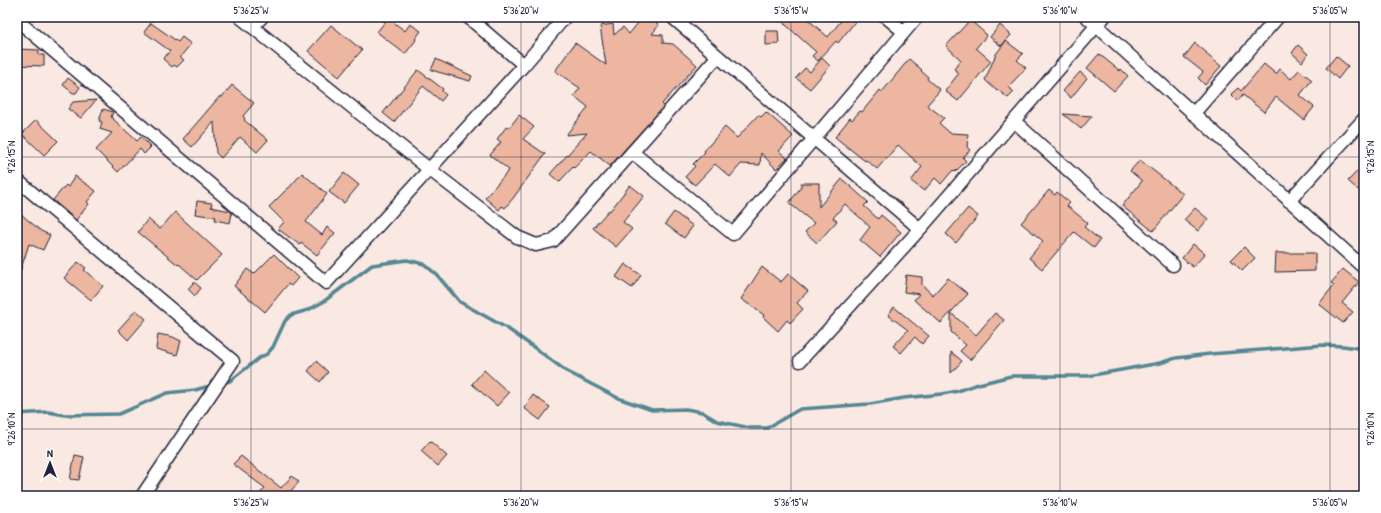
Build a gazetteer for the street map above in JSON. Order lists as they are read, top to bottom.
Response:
{
  "north": "top",
  "coordinates": [
    "5°36'25\"W",
    "5°36'20\"W",
    "5°36'15\"W",
    "5°36'10\"W",
    "5°36'05\"W",
    "9°26'15\"N",
    "9°26'10\"N"
  ]
}
